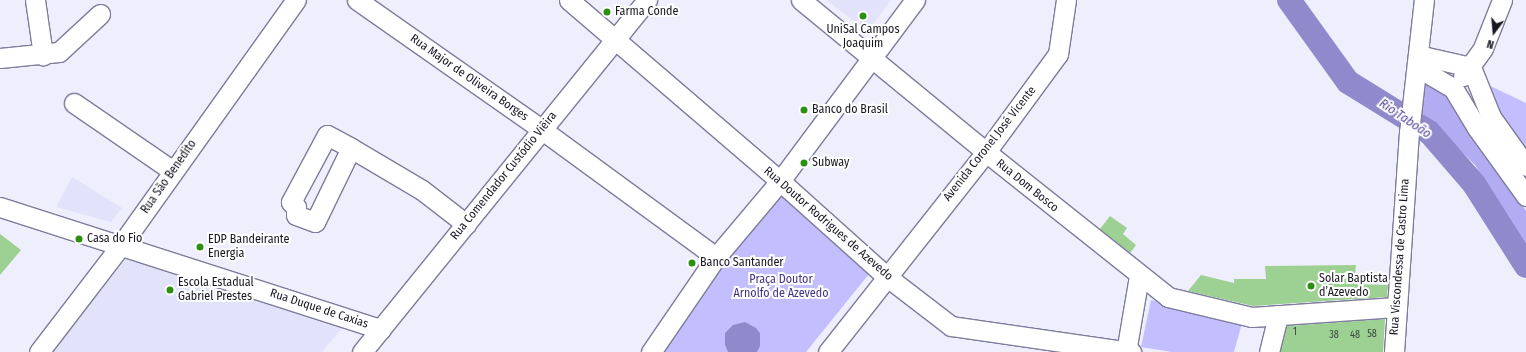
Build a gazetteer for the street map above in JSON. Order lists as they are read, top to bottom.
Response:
{
  "streets": {
    "street": [
      "Rua Major de Oliveira Borges",
      "Avenida Coronel José Vicente",
      "Rua Comendador Custódio Viêira",
      "Rua São Benedito",
      "Rua Dom Bosco",
      "Rua Doutor Rodrigues de Azevedo",
      "Rua Viscondessa de Castro Lima",
      "Rua Duque de Caxias"
    ]
  },
  "crossings": [
    ["Rua Major de Oliveira Borges", "Rua Comendador Custódio Viêira"],
    ["Avenida Coronel José Vicente", "Rua Dom Bosco"],
    ["Avenida Coronel José Vicente", "Rua Doutor Rodrigues de Azevedo"],
    ["Rua Comendador Custódio Viêira", "Rua Doutor Rodrigues de Azevedo"],
    ["Rua Comendador Custódio Viêira", "Rua Duque de Caxias"],
    ["Rua São Benedito", "Rua Duque de Caxias"],
    ["Rua Dom Bosco", "Rua Viscondessa de Castro Lima"]
  ],
  "water": ["Rio Taboão"],
  "parks": ["Praça Doutor Arnolfo de Azevedo"],
  "places": [
    "Farma Conde",
    "UniSal Campos Joaquim",
    "Banco do Brasil",
    "Subway",
    "Casa do Fio",
    "EDP Bandeirante Energia",
    "Banco Santander",
    "Solar Baptista d’Azevedo",
    "Escola Estadual Gabriel Prestes"
  ],
  "house_numbers": [
    "1",
    "58",
    "38",
    "48"
  ],
  "north": "bottom"
}
